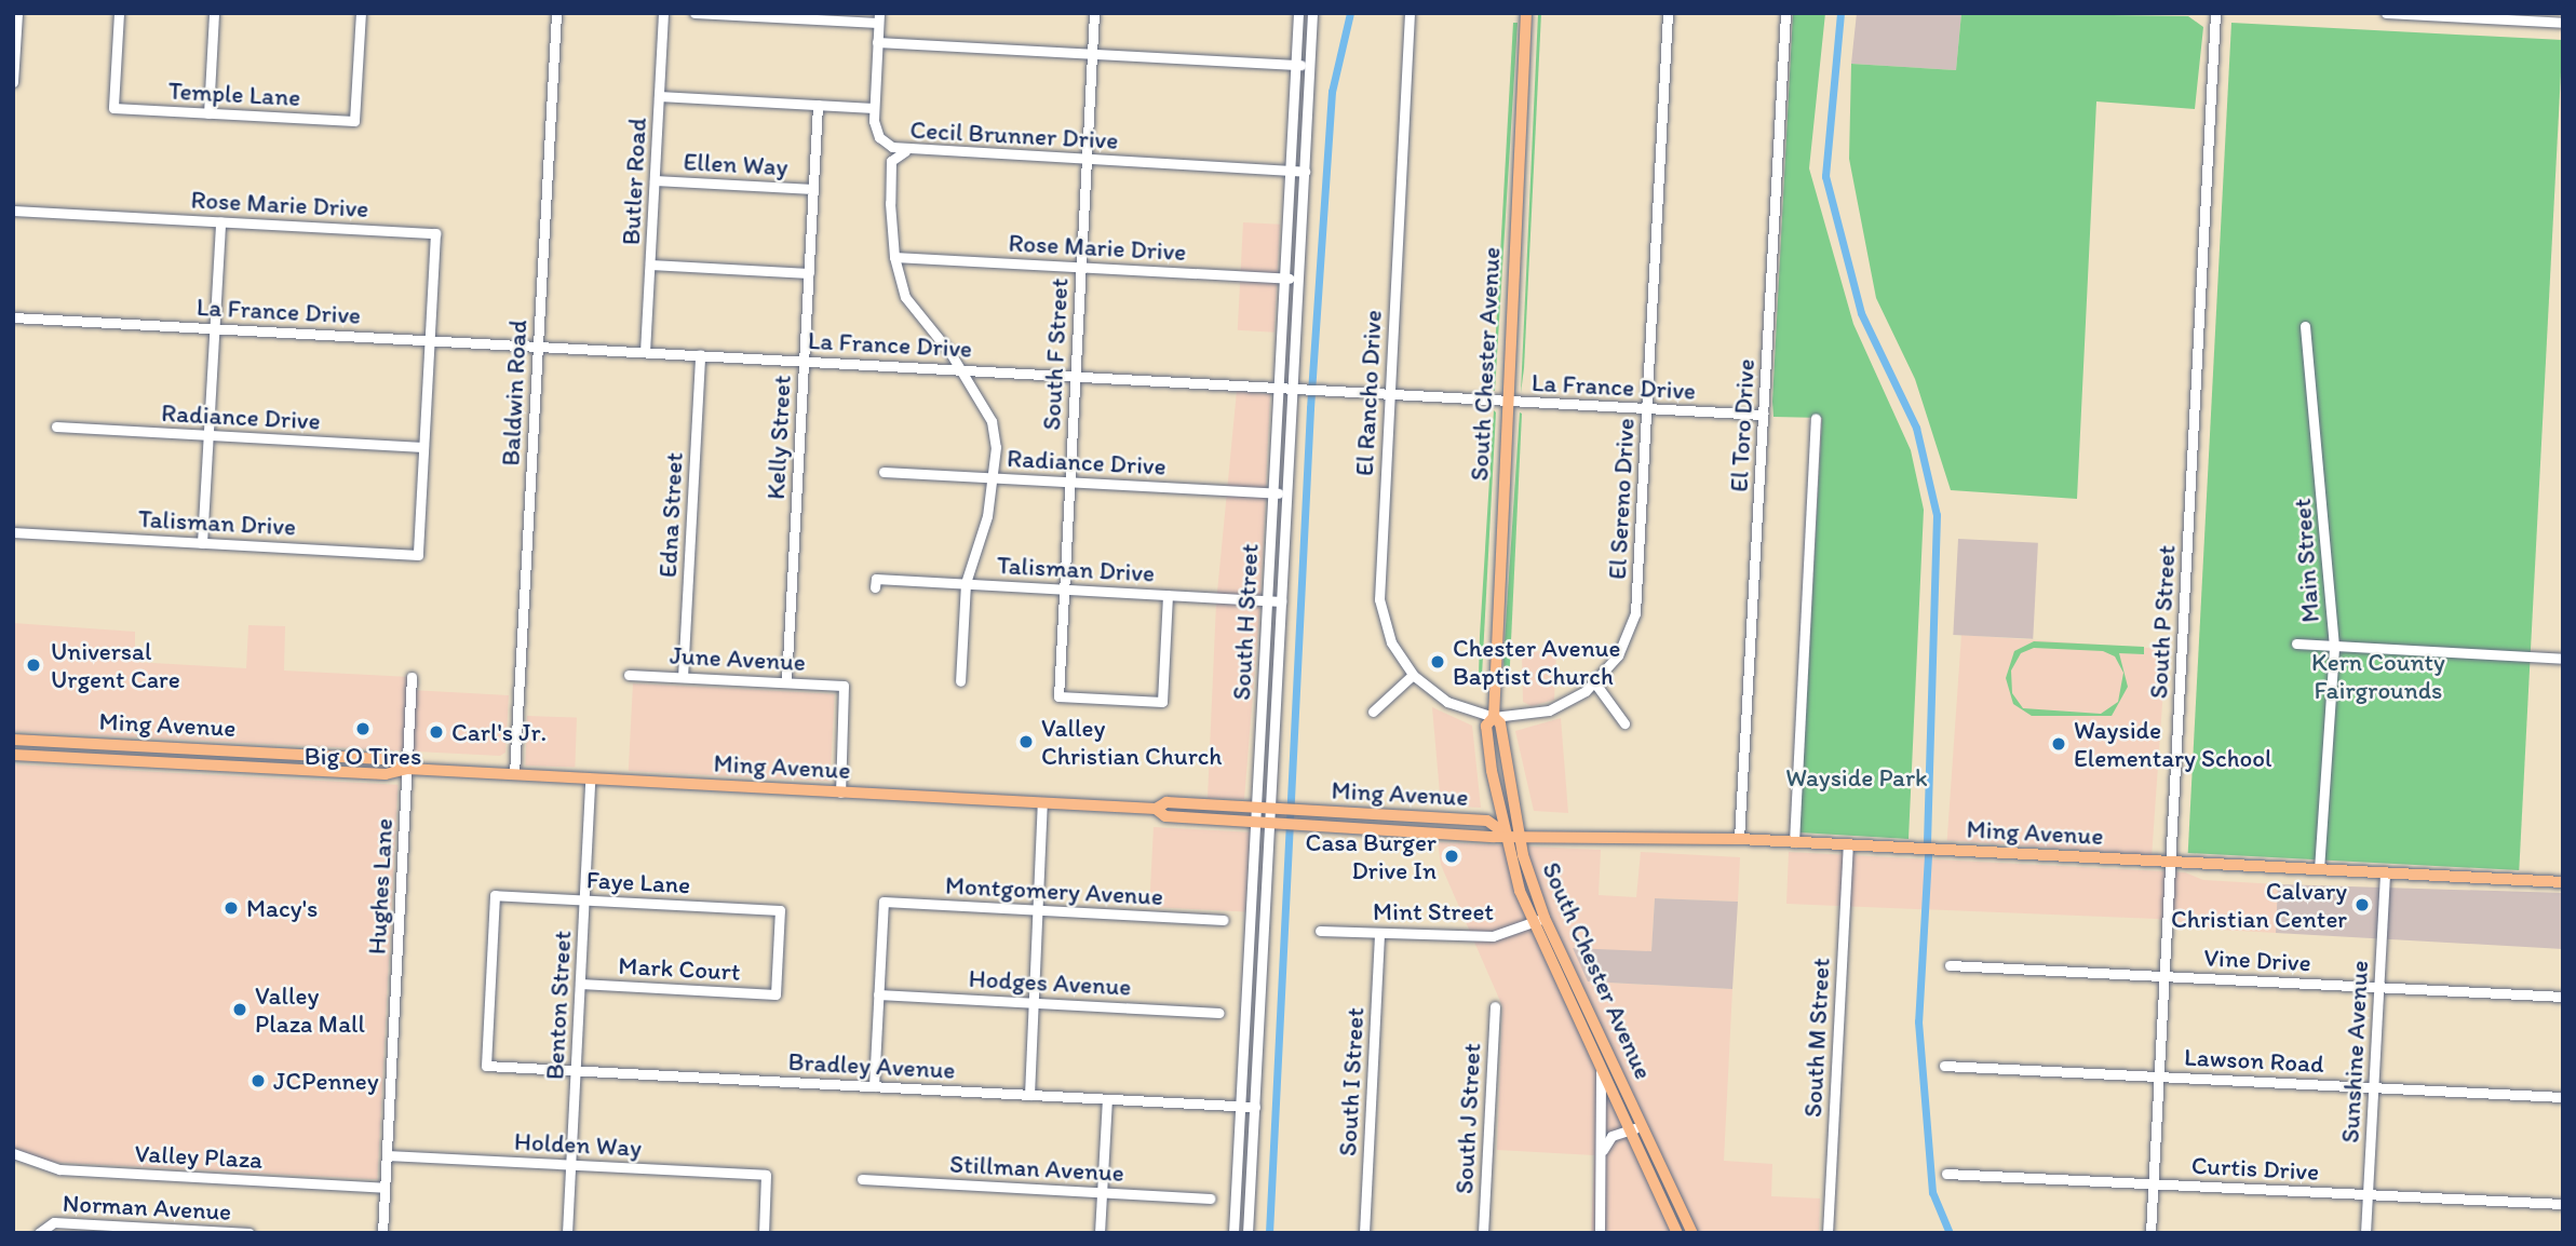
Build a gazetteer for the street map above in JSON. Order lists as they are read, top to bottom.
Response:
{
  "streets": {
    "main road": ["South Chester Avenue", "Ming Avenue"],
    "street": [
      "Temple Lane",
      "Cecil Brunner Drive",
      "Ellen Way",
      "Butler Road",
      "Rose Marie Drive",
      "La France Drive",
      "South F Street",
      "Baldwin Road",
      "El Rancho Drive",
      "Radiance Drive",
      "El Toro Drive",
      "Kelly Street",
      "El Sereno Drive",
      "Edna Street",
      "Talisman Drive",
      "Main Street",
      "South H Street",
      "South P Street",
      "June Avenue",
      "Faye Lane",
      "Hughes Lane",
      "Montgomery Avenue",
      "Mint Street",
      "Vine Drive",
      "Mark Court",
      "Hodges Avenue",
      "Benton Street",
      "South M Street",
      "Sunshine Avenue",
      "Lawson Road",
      "Bradley Avenue",
      "South I Street",
      "South J Street",
      "Holden Way",
      "Valley Plaza",
      "Stillman Avenue",
      "Curtis Drive",
      "Norman Avenue"
    ]
  },
  "crossings": [
    ["Cecil Brunner Drive", "South F Street"],
    ["Cecil Brunner Drive", "South H Street"],
    ["Ellen Way", "Butler Road"],
    ["Ellen Way", "Kelly Street"],
    ["Butler Road", "La France Drive"],
    ["Rose Marie Drive", "La France Drive"],
    ["Rose Marie Drive", "South F Street"],
    ["Rose Marie Drive", "South H Street"],
    ["La France Drive", "South F Street"],
    ["La France Drive", "South Chester Avenue"],
    ["La France Drive", "Baldwin Road"],
    ["La France Drive", "El Rancho Drive"],
    ["La France Drive", "El Toro Drive"],
    ["La France Drive", "Kelly Street"],
    ["La France Drive", "El Sereno Drive"],
    ["La France Drive", "Edna Street"],
    ["La France Drive", "South H Street"],
    ["South F Street", "Radiance Drive"],
    ["South F Street", "Talisman Drive"],
    ["South Chester Avenue", "El Rancho Drive"],
    ["South Chester Avenue", "El Sereno Drive"],
    ["South Chester Avenue", "Ming Avenue"],
    ["South Chester Avenue", "Mint Street"],
    ["Baldwin Road", "Ming Avenue"],
    ["El Rancho Drive", "El Sereno Drive"],
    ["Radiance Drive", "Talisman Drive"],
    ["Radiance Drive", "South H Street"],
    ["El Toro Drive", "Ming Avenue"],
    ["Kelly Street", "June Avenue"],
    ["Edna Street", "June Avenue"],
    ["Talisman Drive", "South H Street"],
    ["Main Street", "Ming Avenue"],
    ["South H Street", "Ming Avenue"],
    ["South H Street", "Bradley Avenue"],
    ["South P Street", "Ming Avenue"],
    ["South P Street", "Vine Drive"],
    ["South P Street", "Lawson Road"],
    ["South P Street", "Curtis Drive"],
    ["June Avenue", "Ming Avenue"],
    ["Ming Avenue", "Hughes Lane"],
    ["Ming Avenue", "Benton Street"],
    ["Ming Avenue", "South M Street"],
    ["Ming Avenue", "Sunshine Avenue"],
    ["Faye Lane", "Mark Court"],
    ["Faye Lane", "Benton Street"],
    ["Faye Lane", "Bradley Avenue"],
    ["Hughes Lane", "Holden Way"],
    ["Hughes Lane", "Valley Plaza"],
    ["Montgomery Avenue", "Hodges Avenue"],
    ["Mint Street", "South I Street"],
    ["Vine Drive", "Sunshine Avenue"],
    ["Mark Court", "Benton Street"],
    ["Benton Street", "Bradley Avenue"],
    ["Benton Street", "Holden Way"],
    ["Sunshine Avenue", "Lawson Road"],
    ["Sunshine Avenue", "Curtis Drive"]
  ],
  "parks": ["Kern County Fairgrounds", "Wayside Park"],
  "places": [
    "Chester Avenue Baptist Church",
    "Universal Urgent Care",
    "Big O Tires",
    "Carl's Jr.",
    "Valley Christian Church",
    "Wayside Elementary School",
    "Casa Burger Drive In",
    "Calvary Christian Center",
    "Macy's",
    "Valley Plaza Mall",
    "JCPenney"
  ]
}
